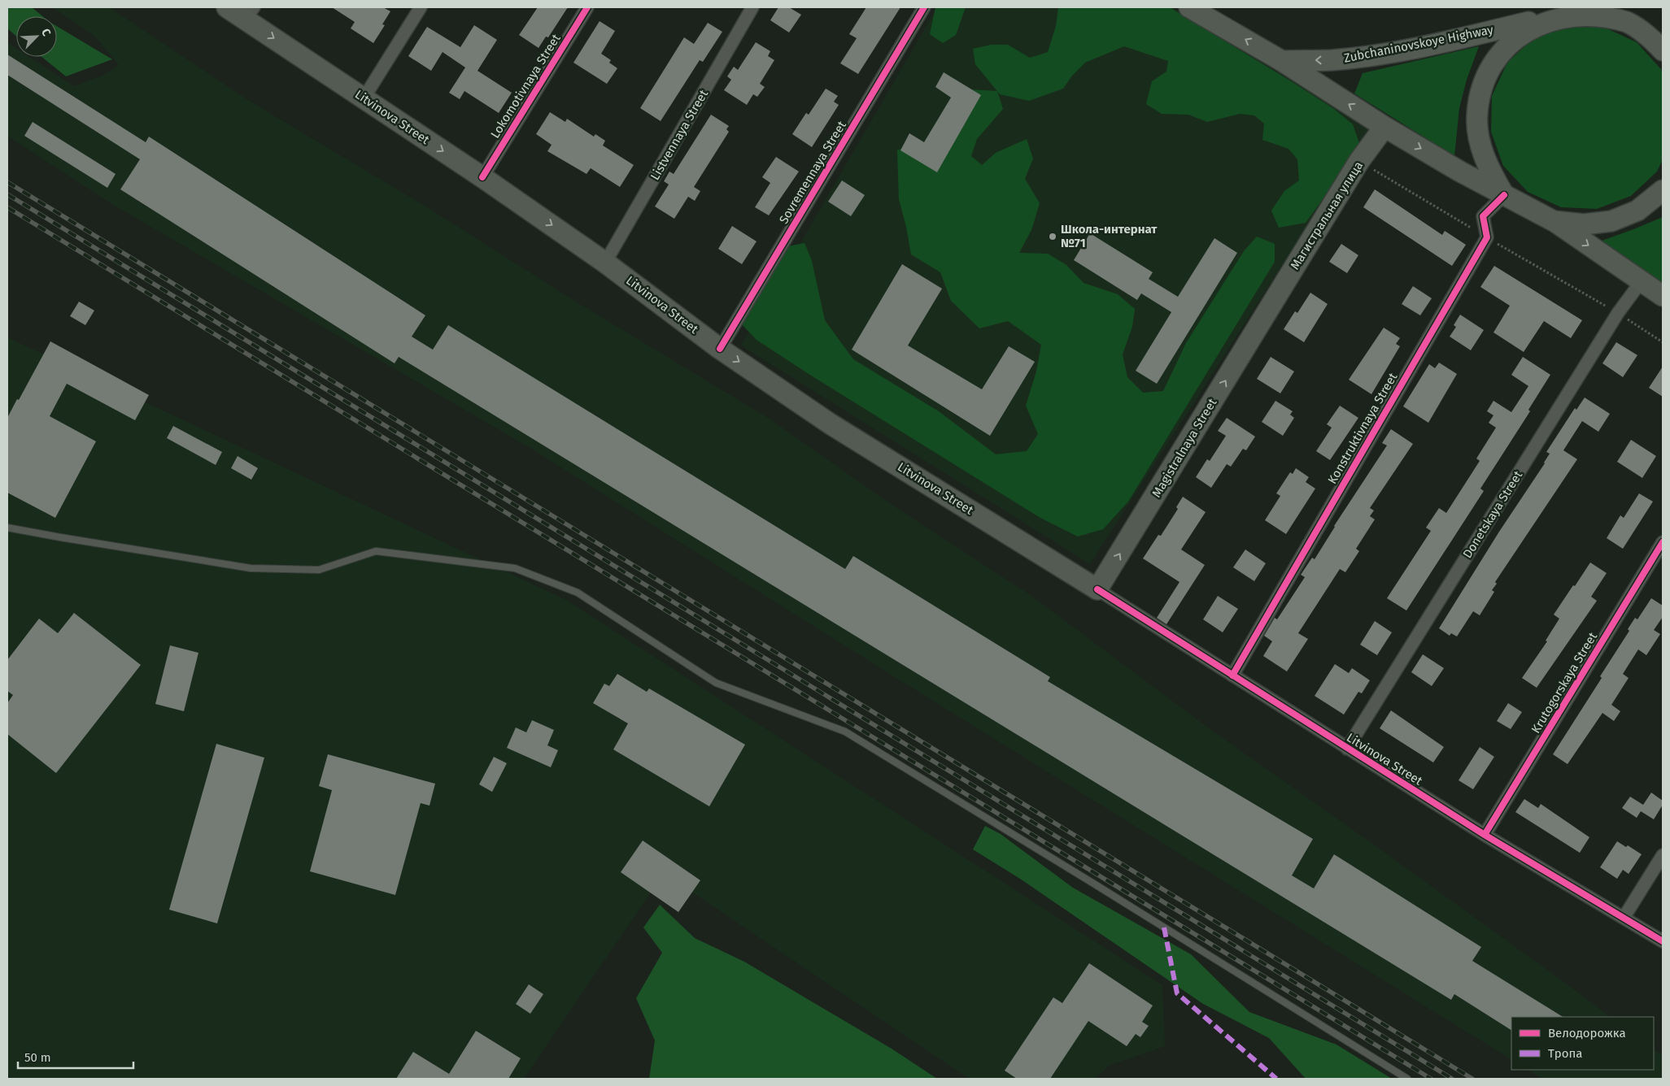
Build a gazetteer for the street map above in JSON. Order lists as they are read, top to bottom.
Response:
{
  "streets": {
    "main road": ["Zubchaninovskoye Highway", "Litvinova Street", "Магистральная улица"],
    "street": [
      "Lokomotivnaya Street",
      "Listvennaya Street",
      "Sovremennaya Street",
      "Konstruktivnaya Street",
      "Donetskaya Street",
      "Krutogorskaya Street"
    ]
  },
  "crossings": [
    ["Lokomotivnaya Street", "Litvinova Street"],
    ["Litvinova Street", "Listvennaya Street"],
    ["Litvinova Street", "Sovremennaya Street"],
    ["Litvinova Street", "Магистральная улица"],
    ["Litvinova Street", "Konstruktivnaya Street"],
    ["Litvinova Street", "Donetskaya Street"],
    ["Litvinova Street", "Krutogorskaya Street"]
  ],
  "one_way": ["Zubchaninovskoye Highway", "Litvinova Street", "Магистральная улица"],
  "places": ["Школа-интернат №71"],
  "legend": ["Велодорожка", "Тропа"],
  "scale_bar": "50 m",
  "north": "top right"
}
